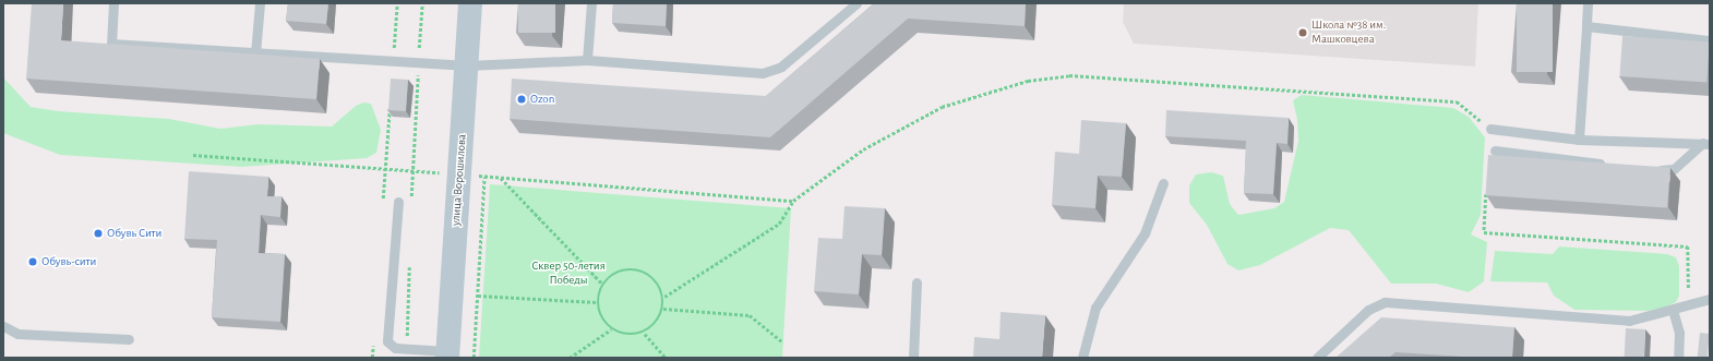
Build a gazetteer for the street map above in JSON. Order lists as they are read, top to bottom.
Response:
{
  "streets": {
    "main road": ["улица Ворошилова"]
  },
  "parks": ["Сквер 50-летия Победы"],
  "places": [
    "Школа №38 им. Машковцева",
    "Ozon",
    "Обувь Сити",
    "Обувь-сити"
  ]
}
